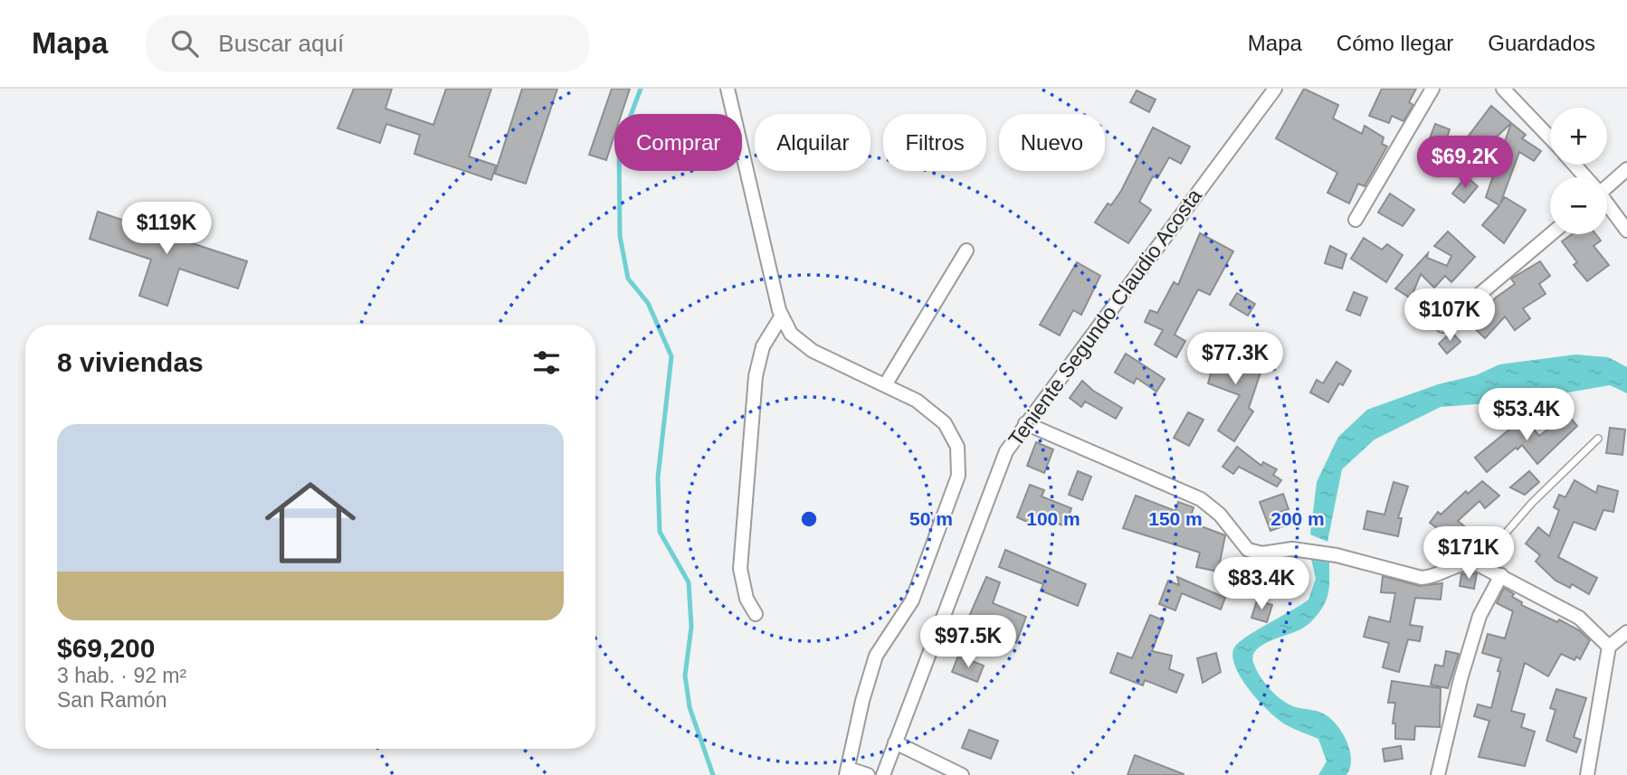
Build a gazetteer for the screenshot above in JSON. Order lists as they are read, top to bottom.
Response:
{
  "streets": {
    "street": ["Teniente Segundo Claudio Acosta"]
  },
  "page": {
    "header": "Mapa",
    "search": "Buscar aquí",
    "nav": ["Mapa", "Cómo llegar", "Guardados"],
    "map_buttons": ["+", "−"],
    "chip": [
      "Comprar",
      "Alquilar",
      "Filtros",
      "Nuevo"
    ],
    "price": [
      "$69.2K",
      "$119K",
      "$107K",
      "$77.3K",
      "$53.4K",
      "$171K",
      "$83.4K",
      "$97.5K"
    ],
    "heading": "8 viviendas",
    "list": [
      {
        "name": "$69,200",
        "note": "3 hab. · 92 m² · San Ramón"
      }
    ]
  },
  "rings": [
    "50 m",
    "100 m",
    "150 m",
    "200 m"
  ]
}
